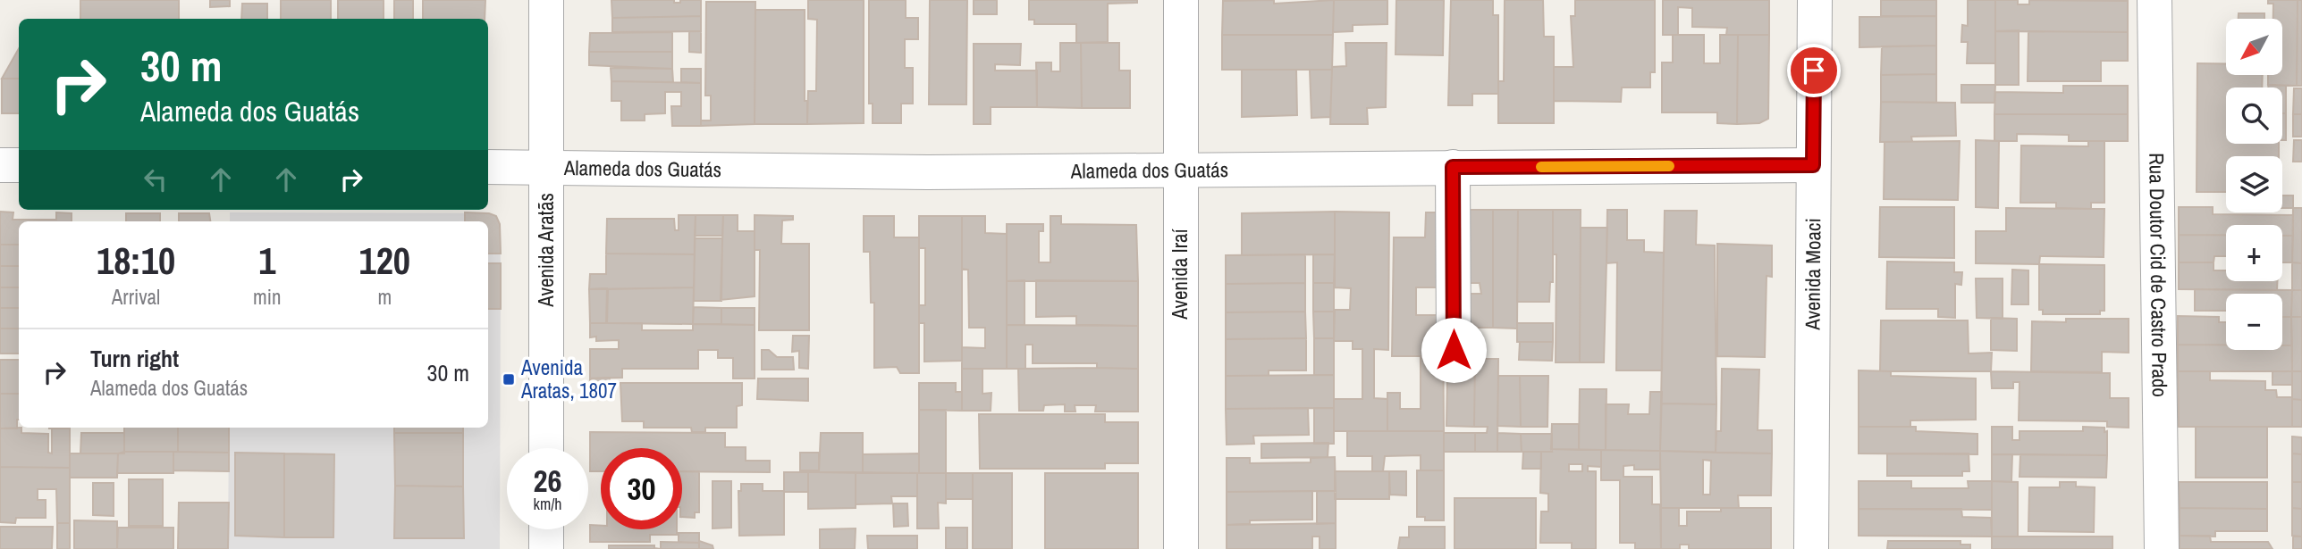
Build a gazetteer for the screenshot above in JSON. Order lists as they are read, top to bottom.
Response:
{
  "streets": {
    "street": [
      "Alameda dos Guatás",
      "Avenida Aratãs",
      "Avenida Iraí",
      "Avenida Moaci",
      "Rua Doutor Cid de Castro Prado"
    ]
  },
  "crossings": [
    ["Alameda dos Guatás", "Avenida Aratãs"],
    ["Alameda dos Guatás", "Avenida Iraí"],
    ["Alameda dos Guatás", "Avenida Moaci"]
  ],
  "places": {
    "transit": ["Avenida Aratas, 1807"]
  },
  "north": "bottom left",
  "page": {
    "map_buttons": ["+", "−"],
    "turn": ["30 m", "Alameda dos Guatás"],
    "eta": [
      "18:10",
      "Arrival",
      "1",
      "min",
      "120",
      "m"
    ],
    "list": [
      {
        "name": "Turn right",
        "note": "Alameda dos Guatás",
        "value": "30 m"
      }
    ],
    "speed": "26 km/h",
    "limit": "30"
  }
}
